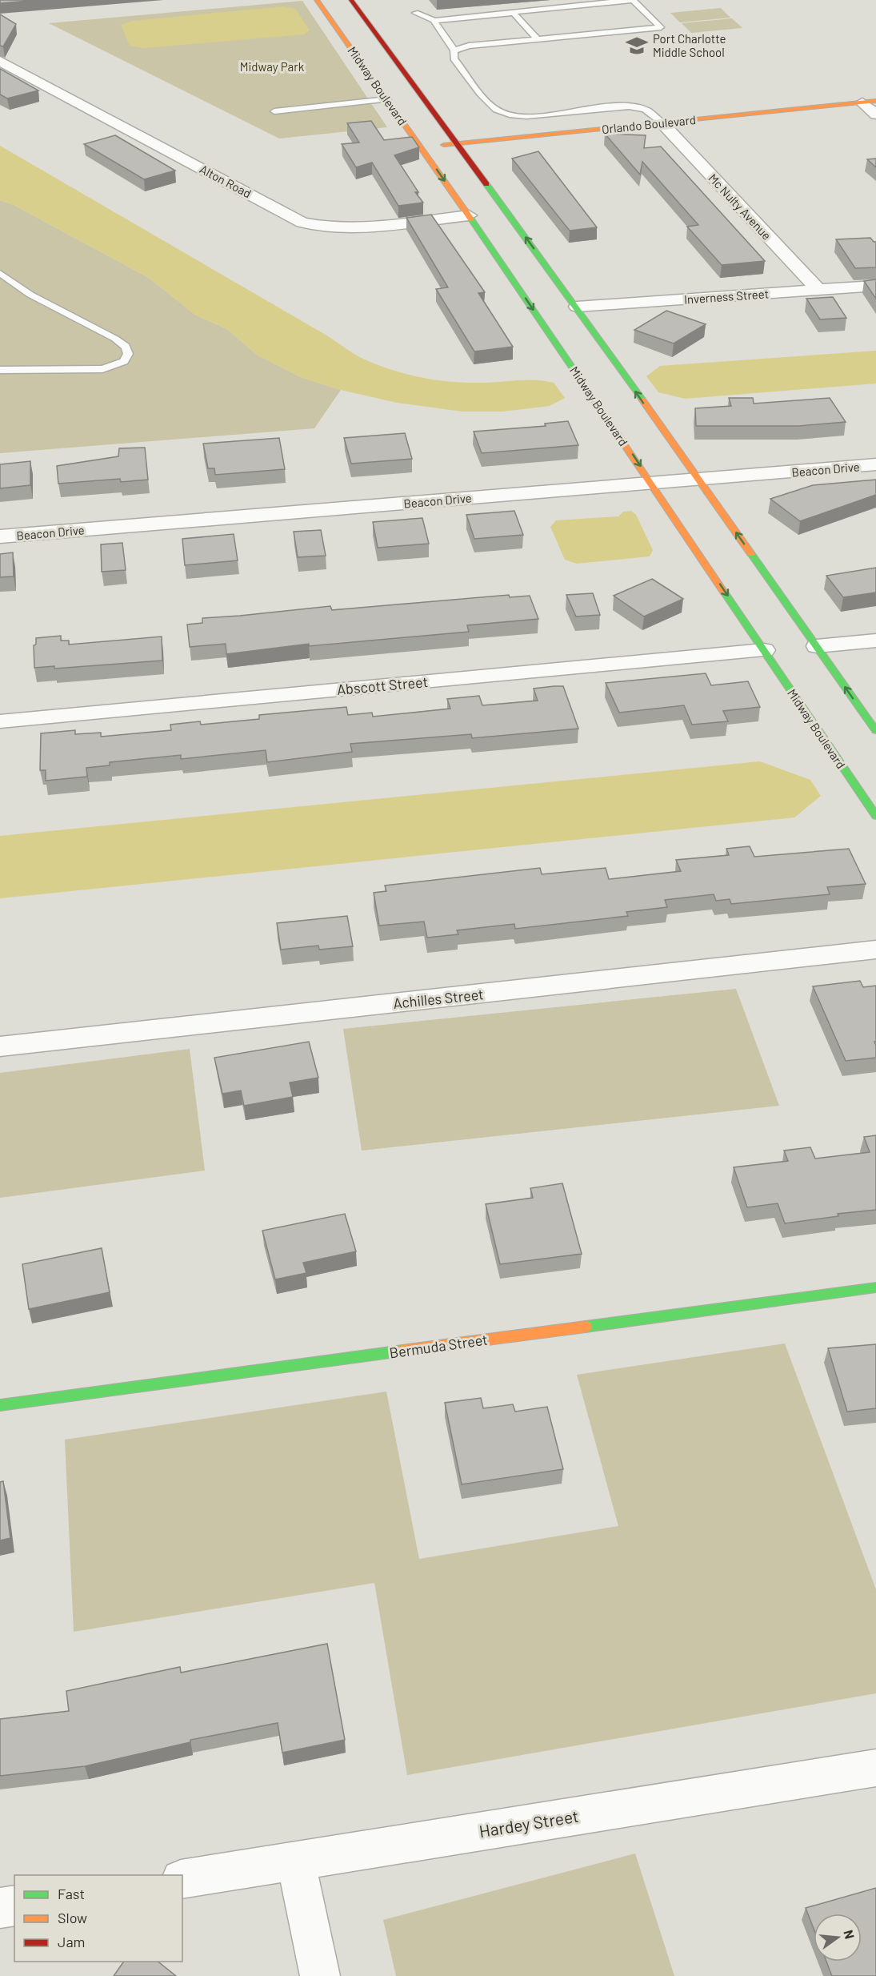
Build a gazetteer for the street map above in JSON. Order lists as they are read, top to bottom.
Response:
{
  "streets": {
    "street": [
      "Midway Boulevard",
      "Orlando Boulevard",
      "Alton Road",
      "Mc Nulty Avenue",
      "Inverness Street",
      "Beacon Drive",
      "Abscott Street",
      "Achilles Street",
      "Bermuda Street",
      "Hardey Street"
    ]
  },
  "crossings": [
    ["Midway Boulevard", "Orlando Boulevard"],
    ["Midway Boulevard", "Alton Road"],
    ["Midway Boulevard", "Beacon Drive"],
    ["Midway Boulevard", "Abscott Street"],
    ["Orlando Boulevard", "Mc Nulty Avenue"],
    ["Mc Nulty Avenue", "Inverness Street"]
  ],
  "parks": ["Midway Park"],
  "places": {
    "school or university": ["Port Charlotte Middle School"]
  },
  "legend": ["Fast", "Slow", "Jam"],
  "north": "right"
}
